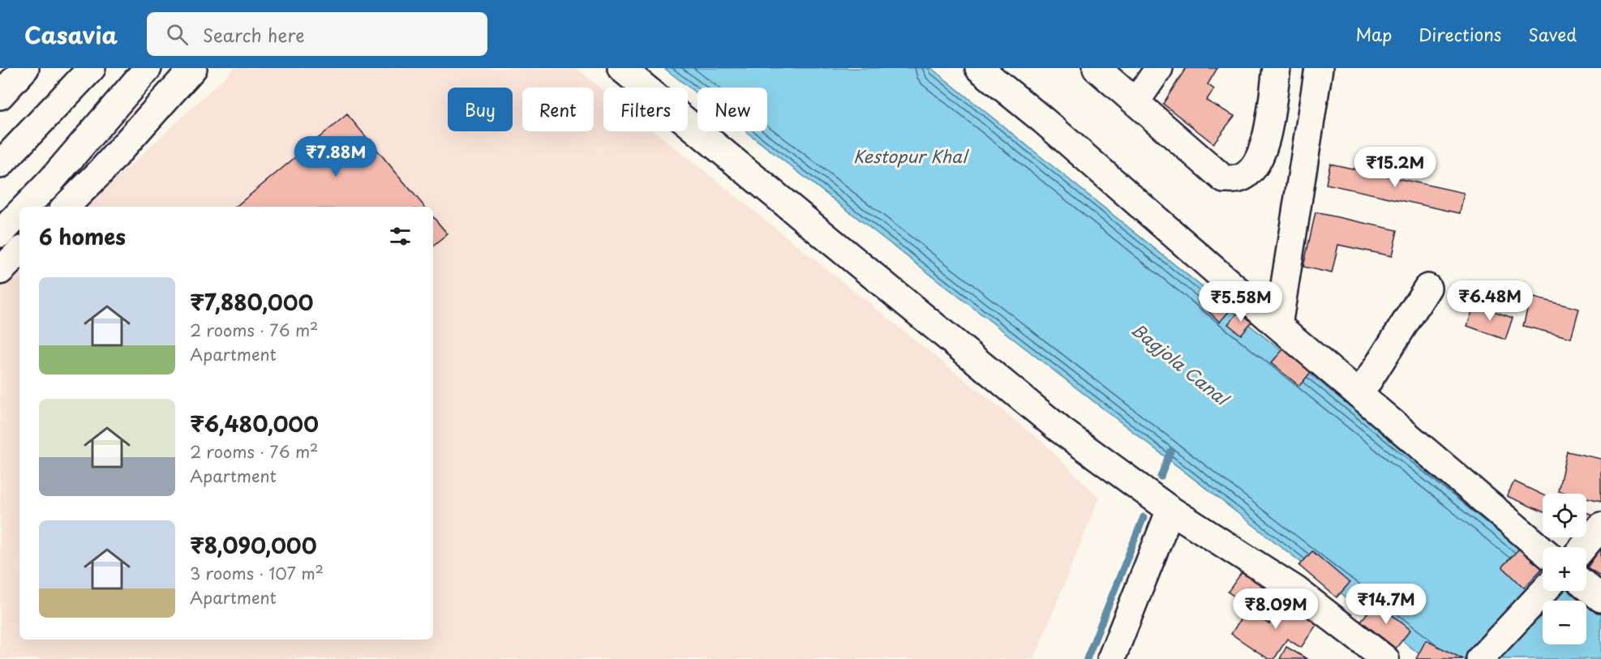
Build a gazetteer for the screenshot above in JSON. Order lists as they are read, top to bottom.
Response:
{
  "water": ["Kestopur Khal", "Bagjola Canal"],
  "page": {
    "header": "Casavia",
    "search": "Search here",
    "nav": ["Map", "Directions", "Saved"],
    "chip": [
      "Buy",
      "Rent",
      "Filters",
      "New"
    ],
    "price": [
      "₹7.88M",
      "₹15.2M",
      "₹6.48M",
      "₹5.58M",
      "₹14.7M",
      "₹8.09M"
    ],
    "heading": "6 homes",
    "list": [
      {
        "name": "₹7,880,000",
        "note": "2 rooms · 76 m² · Apartment"
      },
      {
        "name": "₹6,480,000",
        "note": "2 rooms · 76 m² · Apartment"
      },
      {
        "name": "₹8,090,000",
        "note": "3 rooms · 107 m² · Apartment"
      }
    ],
    "map_buttons": ["+", "−"]
  }
}
